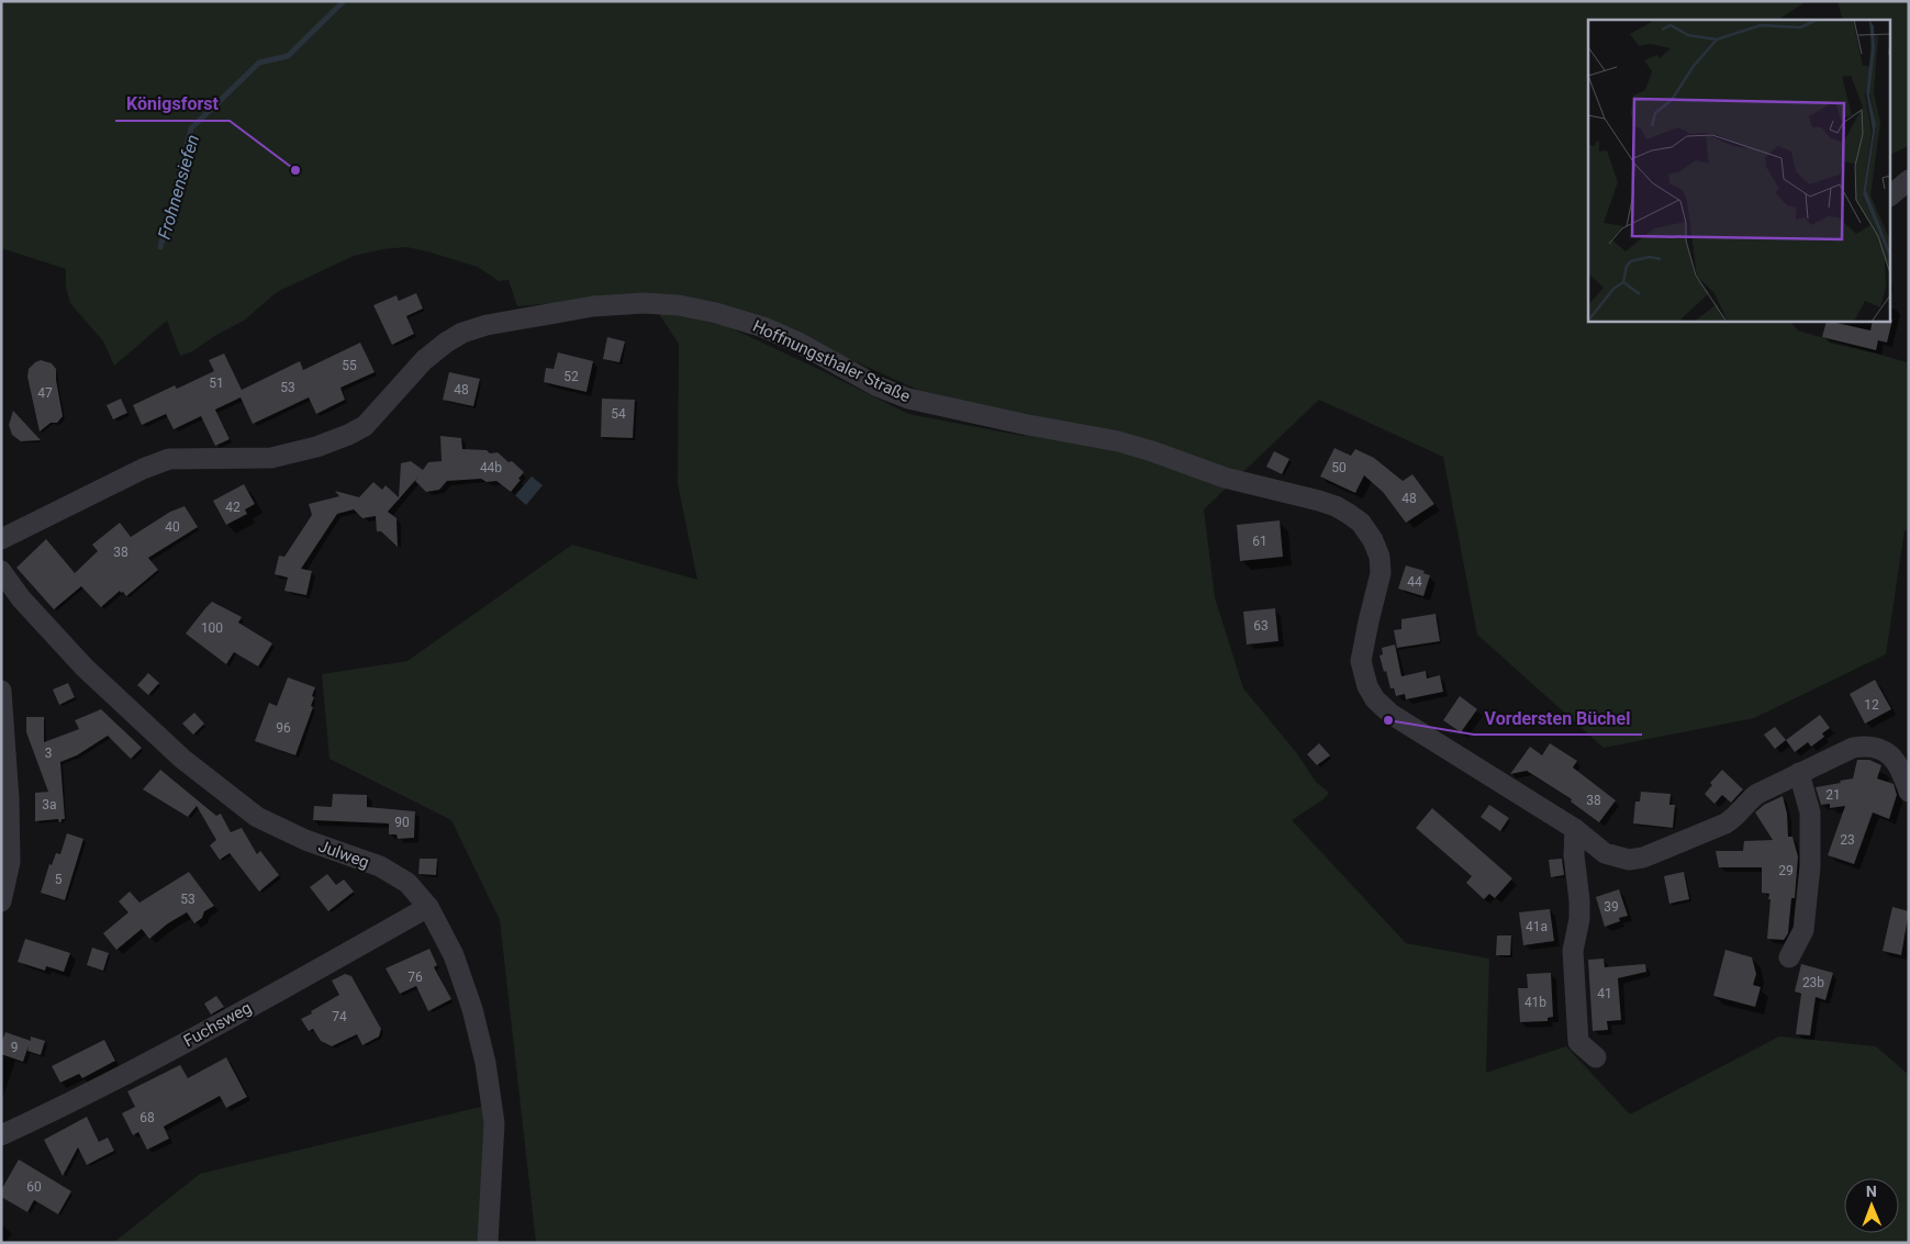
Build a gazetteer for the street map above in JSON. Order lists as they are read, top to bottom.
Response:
{
  "streets": {
    "street": ["Hoffnungsthaler Straße", "Julweg", "Fuchsweg"]
  },
  "crossings": [
    ["Julweg", "Fuchsweg"]
  ],
  "water": ["Frohnensiefen"],
  "places": ["Königsforst", "Vordersten Büchel"],
  "house_numbers": [
    "55",
    "52",
    "51",
    "53",
    "48",
    "47",
    "54",
    "44b",
    "50",
    "48",
    "42",
    "40",
    "61",
    "38",
    "44",
    "63",
    "100",
    "12",
    "96",
    "3",
    "21",
    "38",
    "3a",
    "90",
    "23",
    "29",
    "5",
    "53",
    "39",
    "41a",
    "76",
    "23b",
    "41",
    "41b",
    "74",
    "9",
    "68",
    "60"
  ],
  "north": "top"
}
